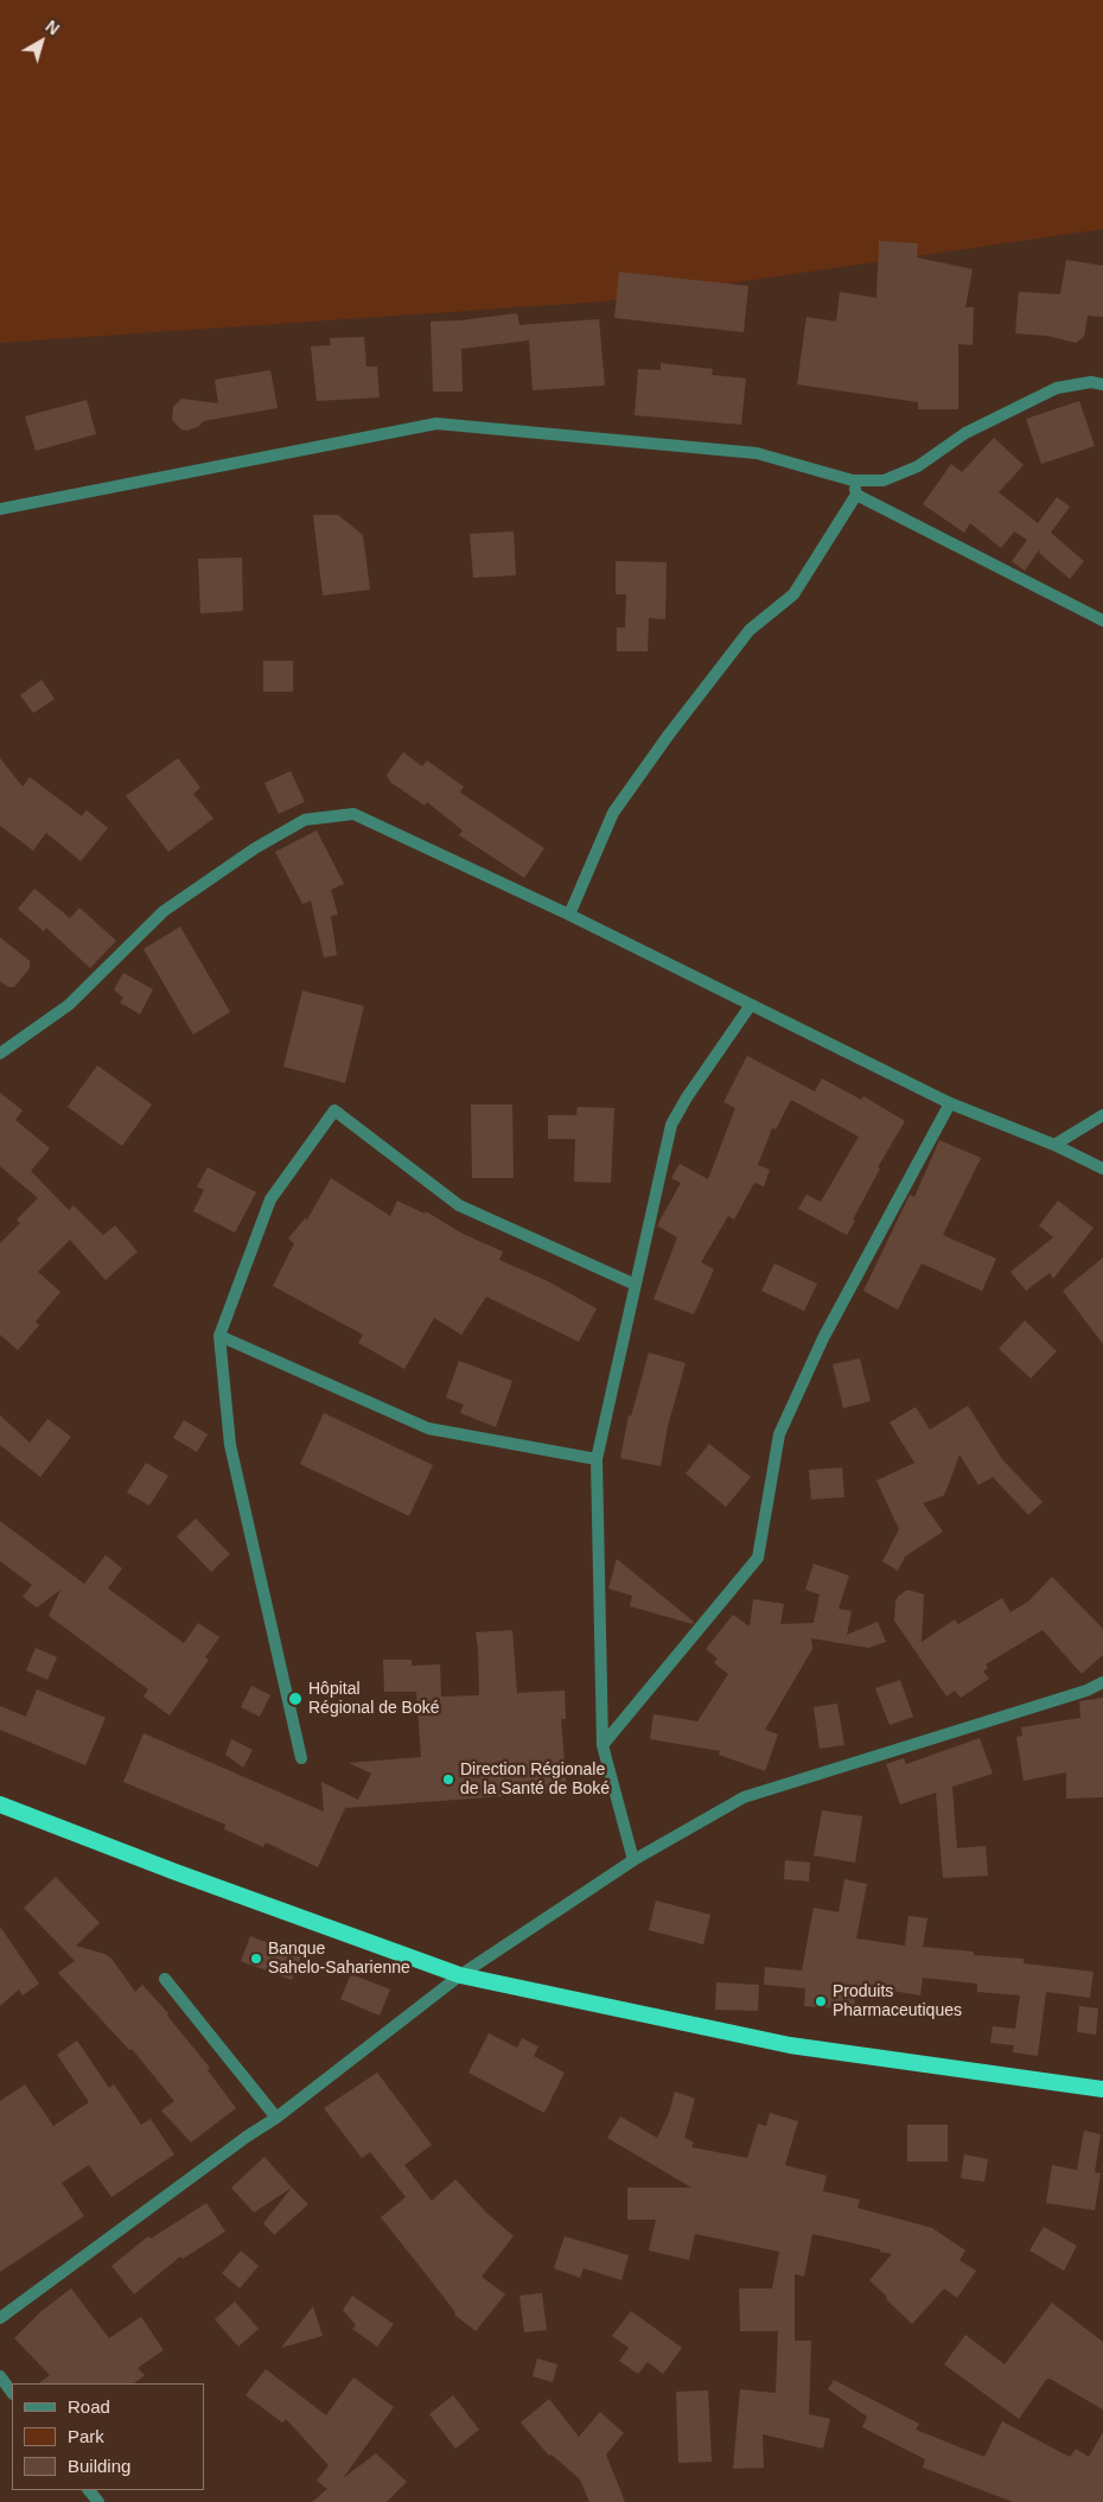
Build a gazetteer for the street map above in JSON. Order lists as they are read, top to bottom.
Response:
{
  "places": [
    "Hôpital Régional de Boké",
    "Direction Régionale de la Santé de Boké",
    "Banque Sahelo-Saharienne",
    "Produits Pharmaceutiques"
  ],
  "legend": ["Road", "Park", "Building"],
  "north": "top right"
}
